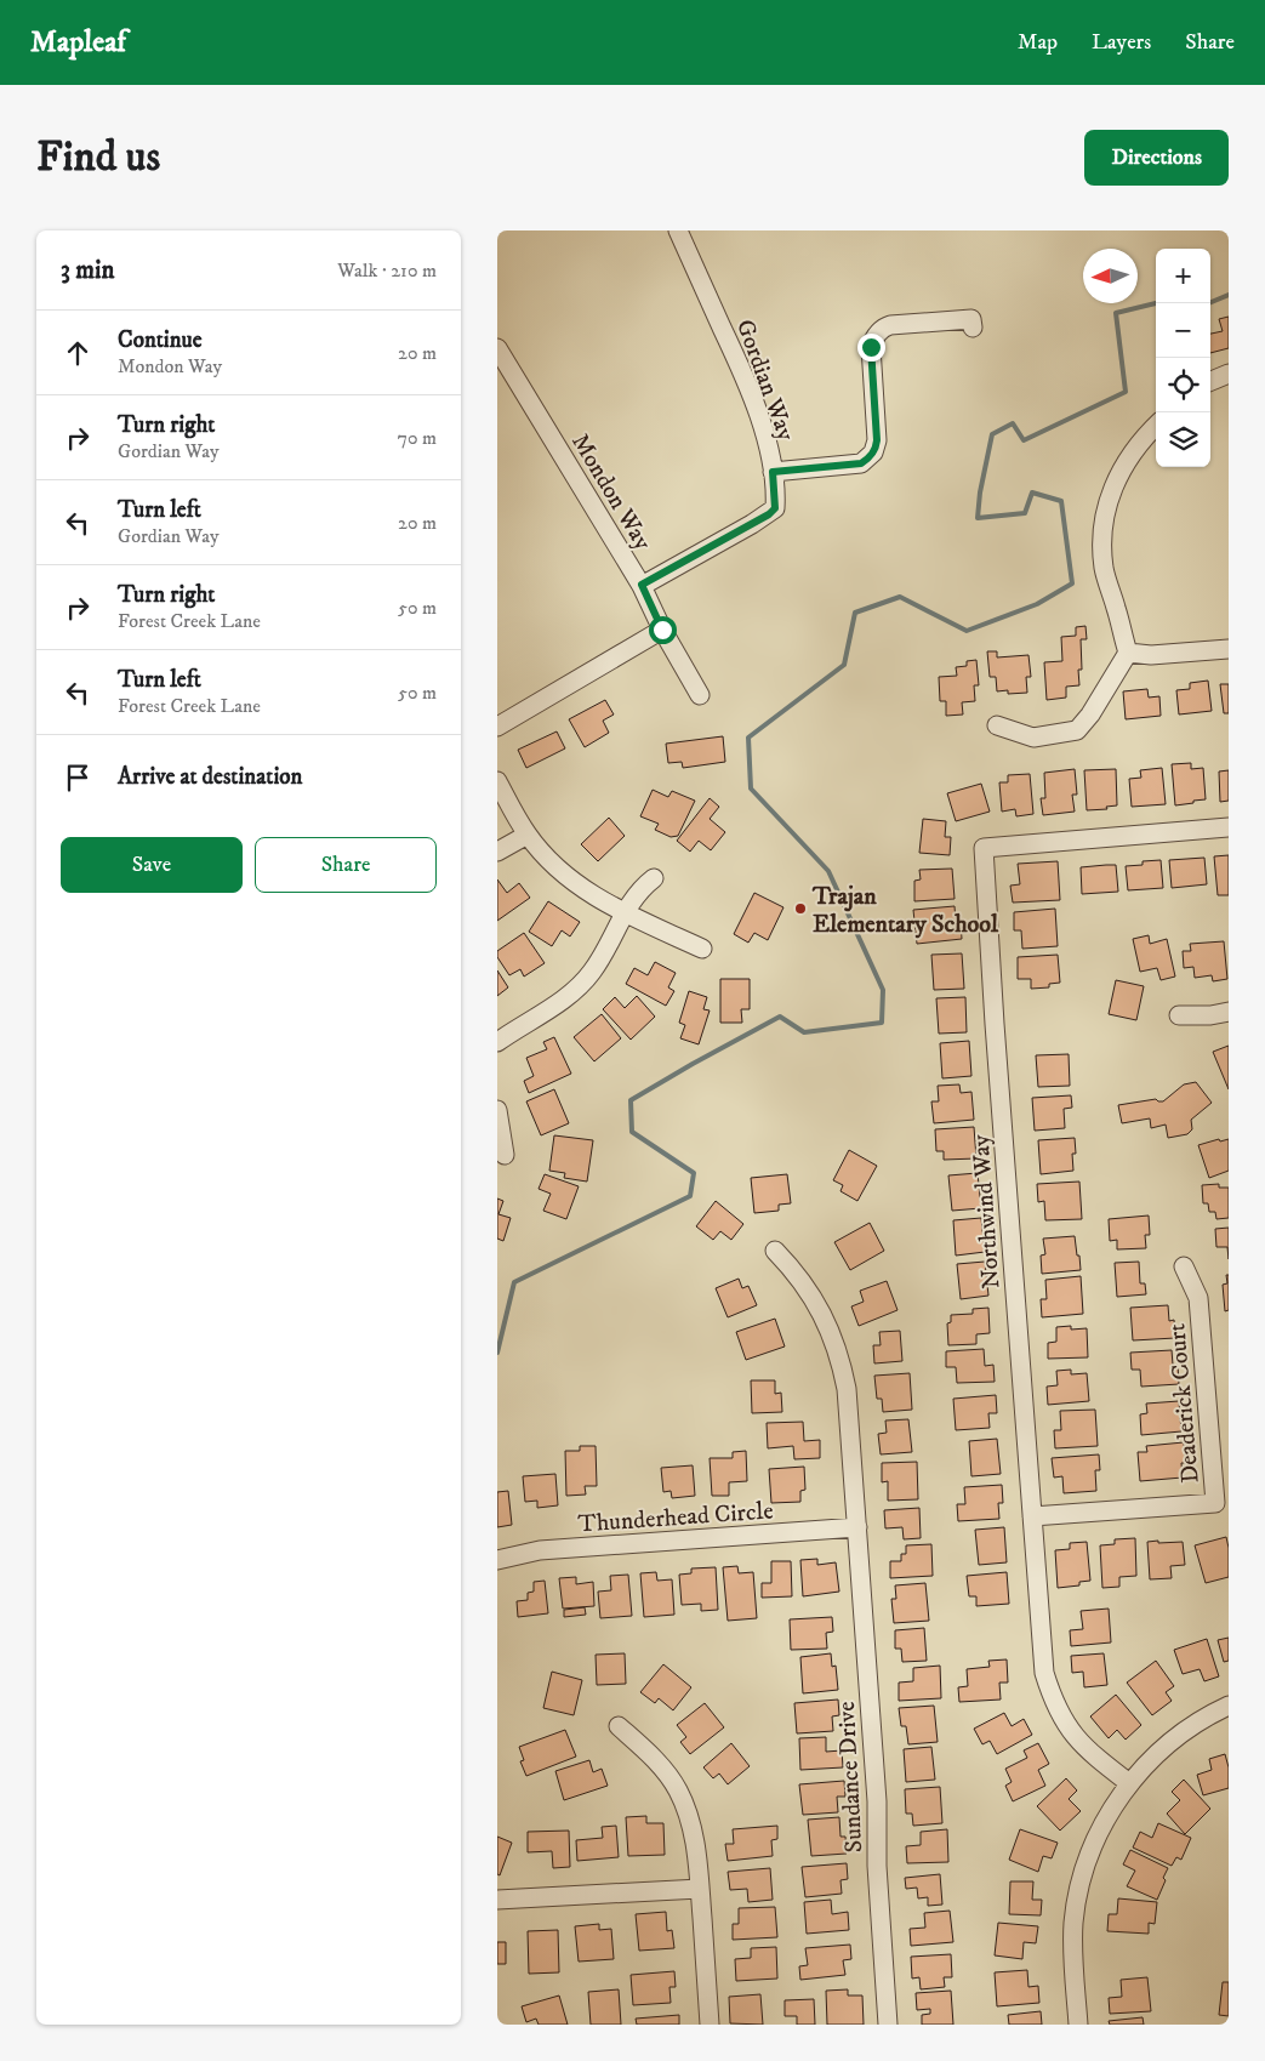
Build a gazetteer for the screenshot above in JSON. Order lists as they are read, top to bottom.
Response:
{
  "streets": {
    "street": [
      "Gordian Way",
      "Mondon Way",
      "Northwind Way",
      "Deaderick Court",
      "Thunderhead Circle",
      "Sundance Drive"
    ]
  },
  "crossings": [
    ["Gordian Way", "Mondon Way"],
    ["Northwind Way", "Deaderick Court"],
    ["Thunderhead Circle", "Sundance Drive"]
  ],
  "places": ["Trajan Elementary School"],
  "north": "left",
  "page": {
    "header": "Mapleaf",
    "nav": ["Map", "Layers", "Share"],
    "buttons": [
      "Directions",
      ["Save", "Share"]
    ],
    "title": "Find us",
    "heading": ["3 min", "Walk · 210 m"],
    "map_buttons": ["+", "−"],
    "list": [
      ["Continue", "Mondon Way", "20 m"],
      ["Turn right", "Gordian Way", "70 m"],
      ["Turn left", "Gordian Way", "20 m"],
      ["Turn right", "Forest Creek Lane", "50 m"],
      ["Turn left", "Forest Creek Lane", "50 m"],
      "Arrive at destination"
    ]
  }
}
